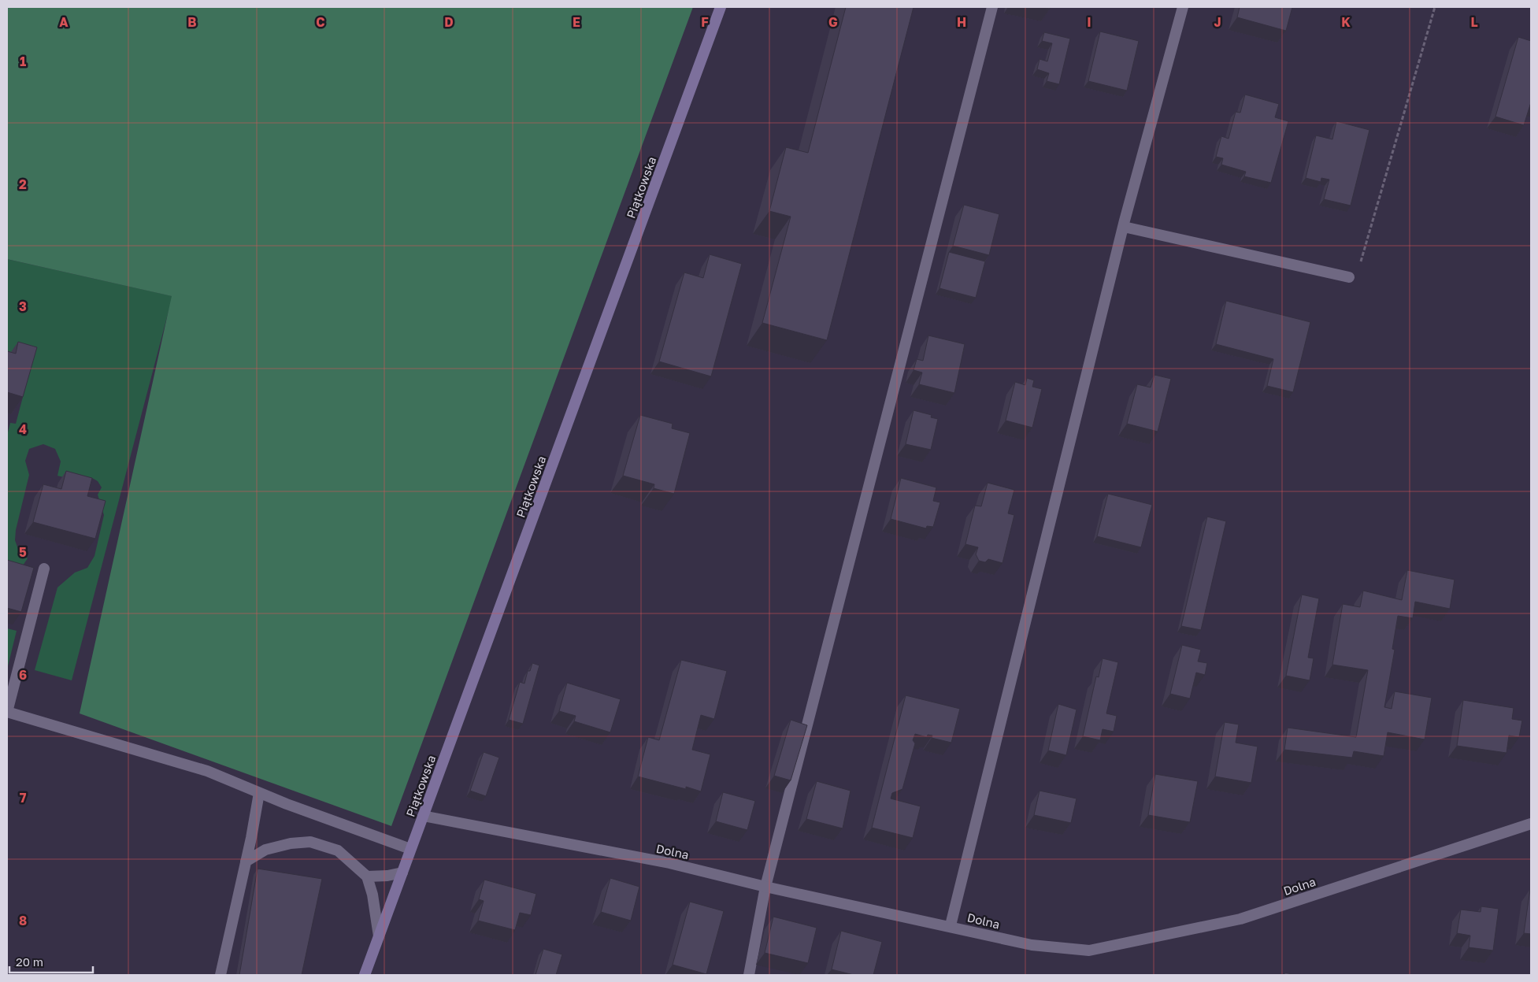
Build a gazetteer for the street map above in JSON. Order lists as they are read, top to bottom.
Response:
{
  "streets": {
    "main road": ["Piątkowska"],
    "street": ["Dolna"]
  },
  "crossings": [
    ["Piątkowska", "Dolna"]
  ],
  "scale_bar": "20 m",
  "grid": {
    "columns": [
      "A",
      "B",
      "C",
      "D",
      "E",
      "F",
      "G",
      "H",
      "I",
      "J",
      "K",
      "L"
    ],
    "rows": [
      "1",
      "2",
      "3",
      "4",
      "5",
      "6",
      "7",
      "8"
    ]
  }
}
